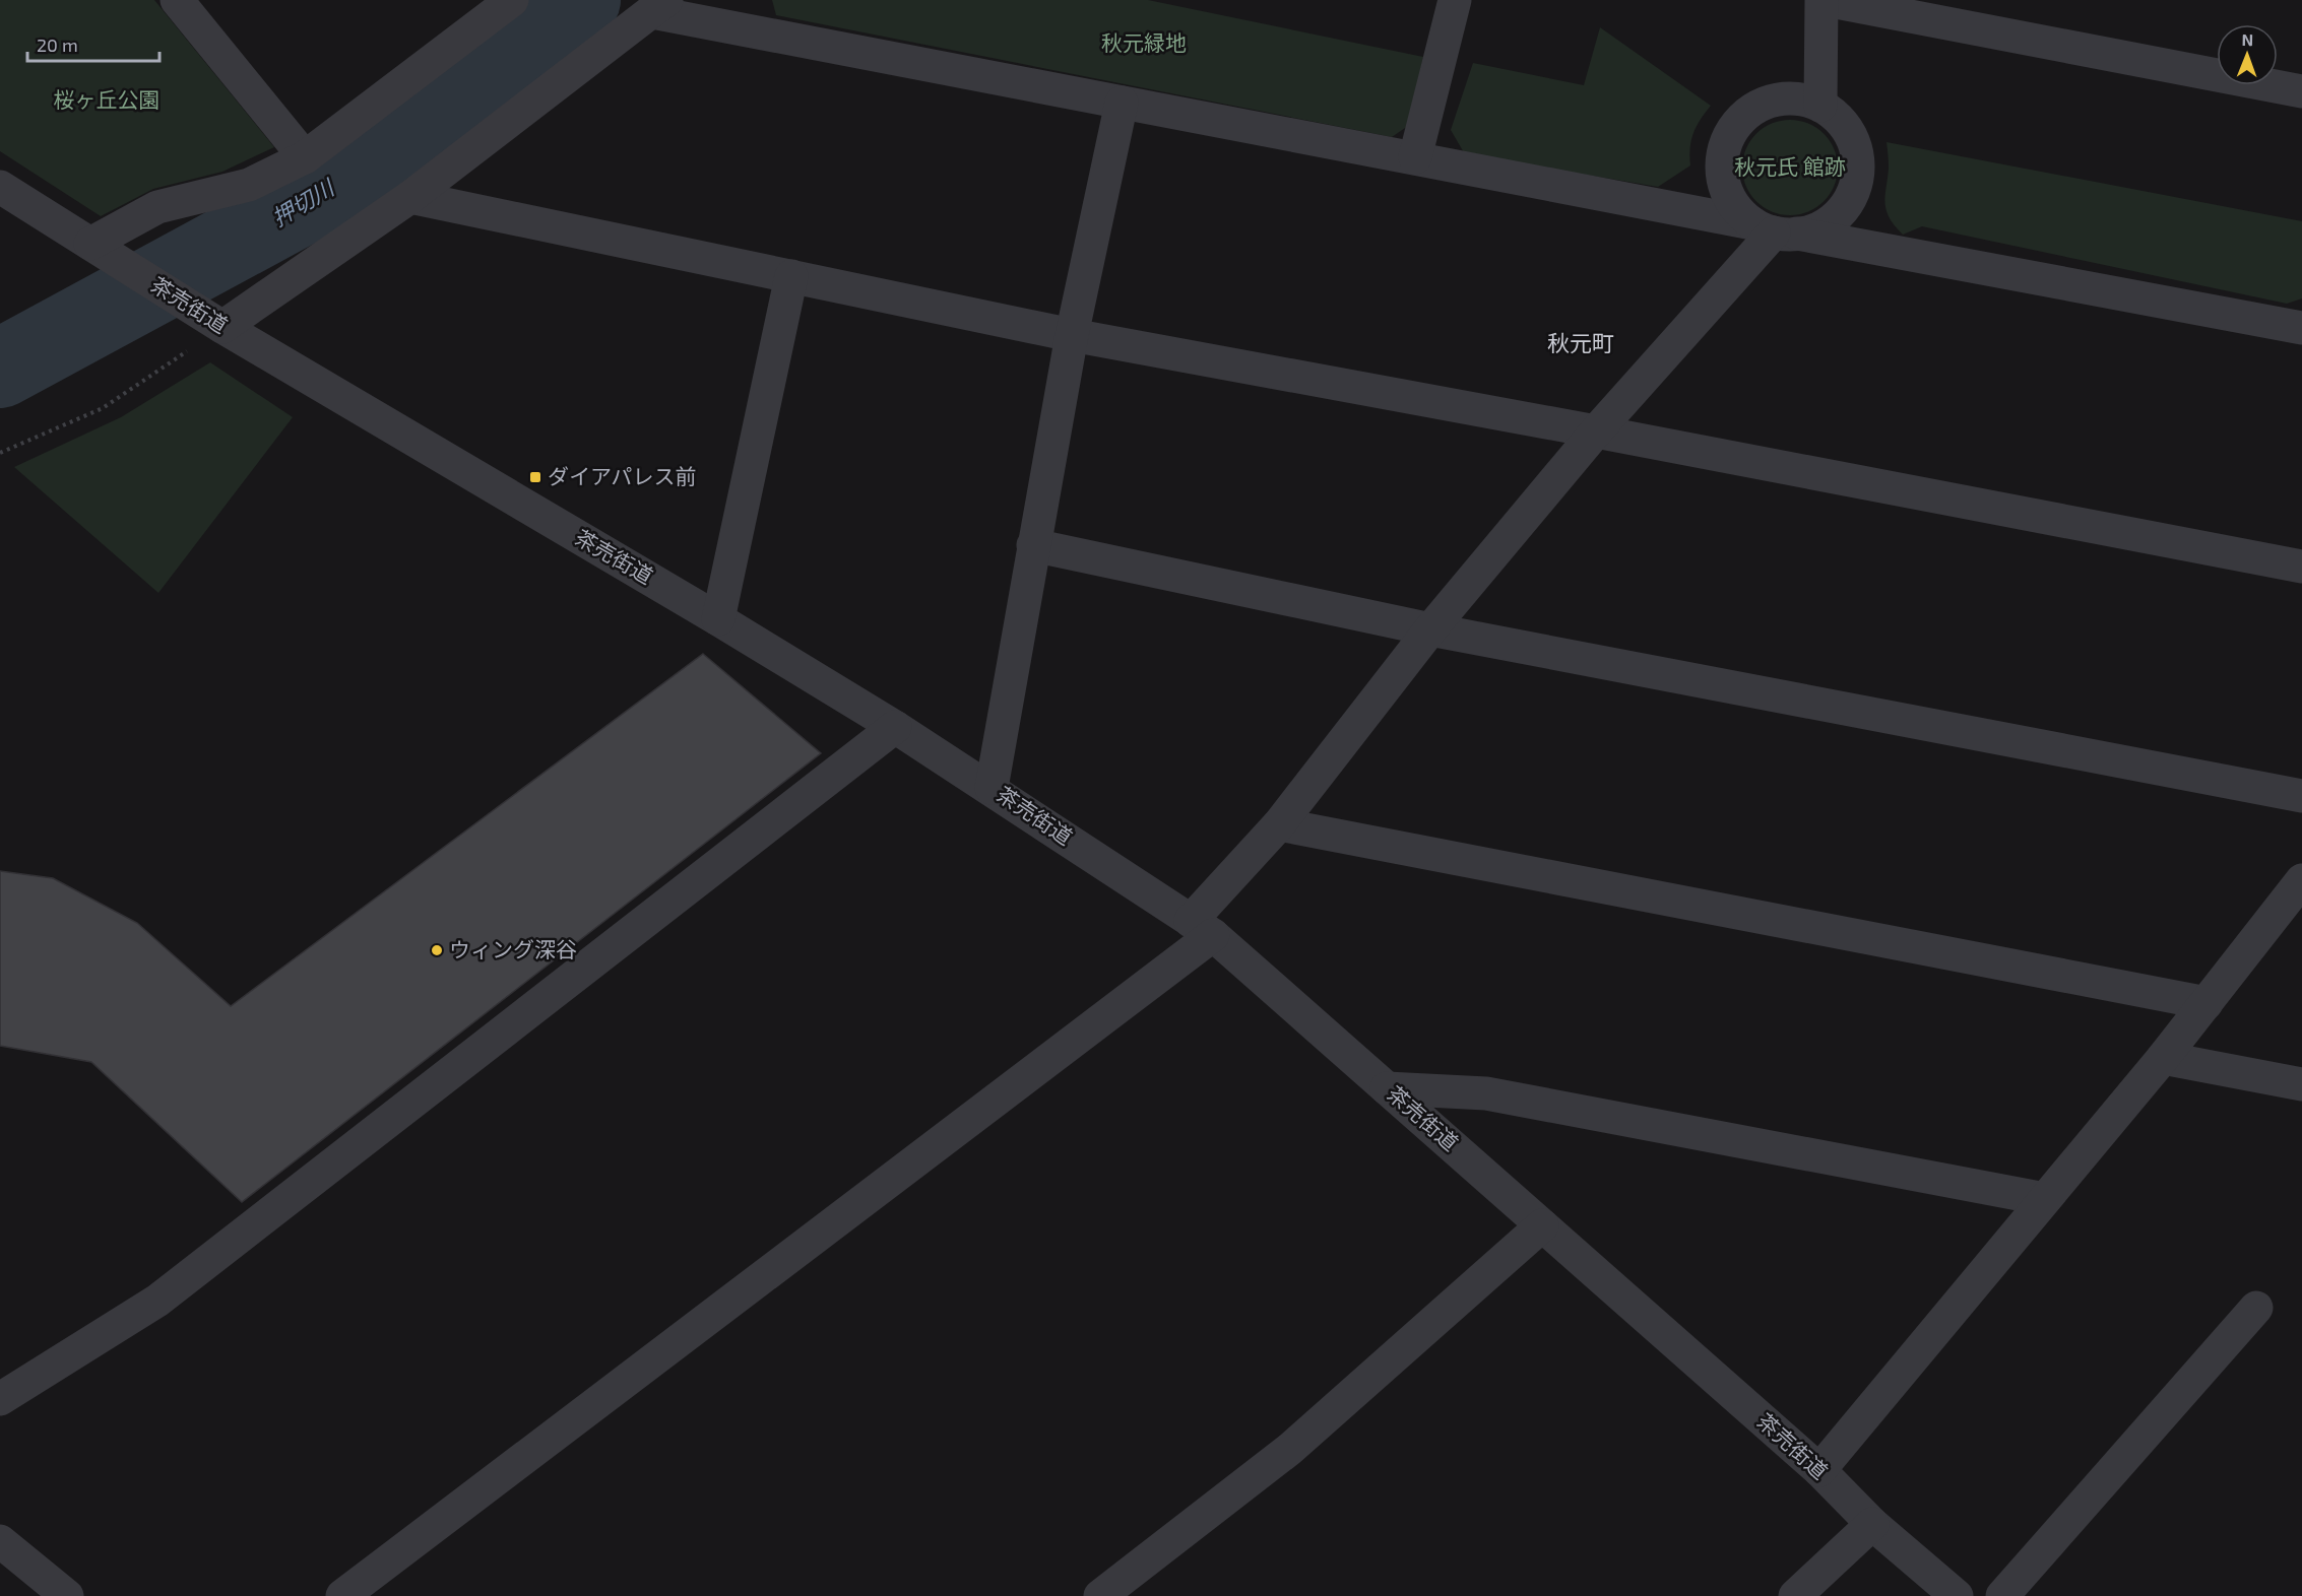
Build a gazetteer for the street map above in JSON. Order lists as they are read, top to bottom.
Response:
{
  "streets": {
    "street": ["茶売街道"]
  },
  "districts": ["秋元町"],
  "water": ["押切川"],
  "parks": ["秋元緑地", "桜ヶ丘公園", "秋元氏 館跡"],
  "places": {
    "transit": ["ダイアパレス前"],
    "other": ["ウィング深谷"]
  },
  "scale_bar": "20 m",
  "north": "top"
}
